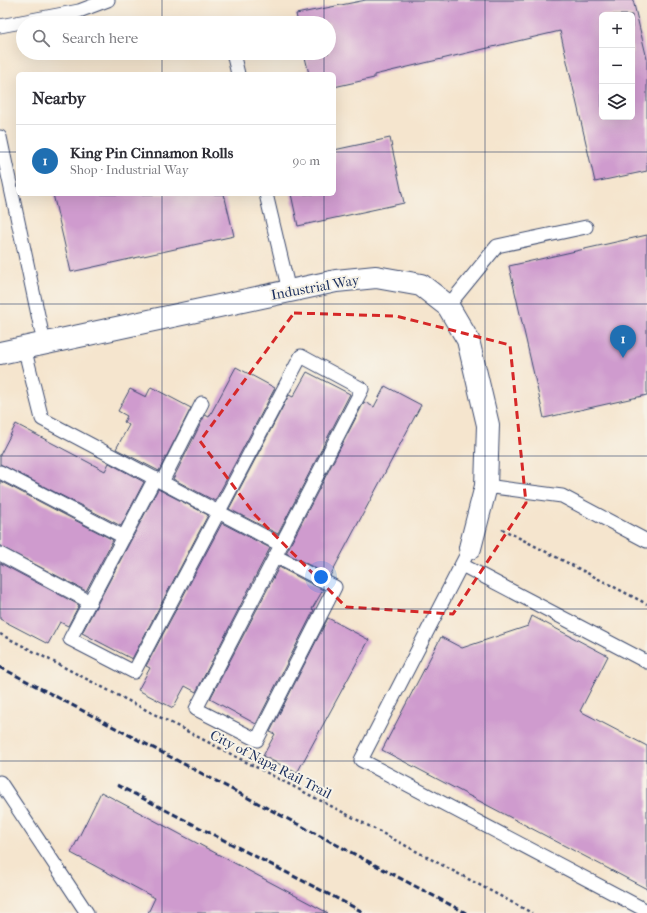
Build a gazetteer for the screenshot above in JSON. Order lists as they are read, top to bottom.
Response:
{
  "streets": {
    "street": ["Industrial Way"],
    "path": ["City of Napa Rail Trail"]
  },
  "page": {
    "map_buttons": ["+", "−"],
    "search": "Search here",
    "heading": "Nearby",
    "list": [
      {
        "mark": "1",
        "name": "King Pin Cinnamon Rolls",
        "note": "Shop · Industrial Way",
        "value": "90 m"
      }
    ],
    "pins": "1"
  }
}
